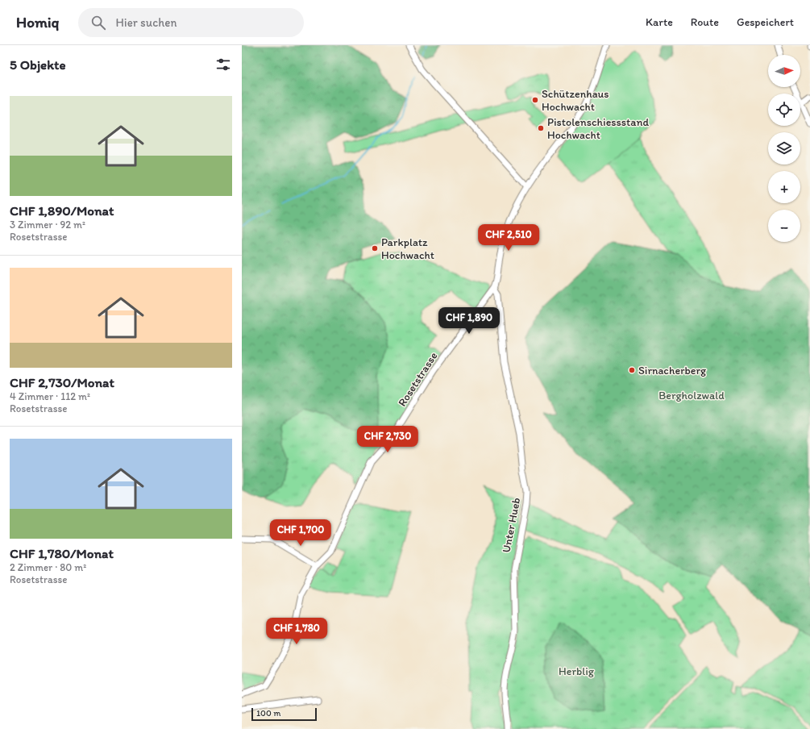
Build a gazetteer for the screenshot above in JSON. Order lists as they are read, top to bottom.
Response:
{
  "streets": {
    "street": ["Rosetstrasse", "Unter Hueb"]
  },
  "crossings": [
    ["Rosetstrasse", "Unter Hueb"]
  ],
  "parks": ["Bergholzwald", "Herblig"],
  "places": [
    "Schützenhaus Hochwacht",
    "Pistolenschiessstand Hochwacht",
    "Parkplatz Hochwacht",
    "Sirnacherberg"
  ],
  "scale_bar": "100 m",
  "north": "right",
  "page": {
    "header": "Homiq",
    "search": "Hier suchen",
    "nav": ["Karte", "Route", "Gespeichert"],
    "heading": "5 Objekte",
    "map_buttons": ["+", "−"],
    "list": [
      {
        "name": "CHF 1,890/Monat",
        "note": "3 Zimmer · 92 m² · Rosetstrasse"
      },
      {
        "name": "CHF 2,730/Monat",
        "note": "4 Zimmer · 112 m² · Rosetstrasse"
      },
      {
        "name": "CHF 1,780/Monat",
        "note": "2 Zimmer · 80 m² · Rosetstrasse"
      }
    ],
    "price": [
      "CHF 2,510",
      "CHF 1,890",
      "CHF 2,730",
      "CHF 1,700",
      "CHF 1,780"
    ],
    "scale": "100 m"
  }
}
